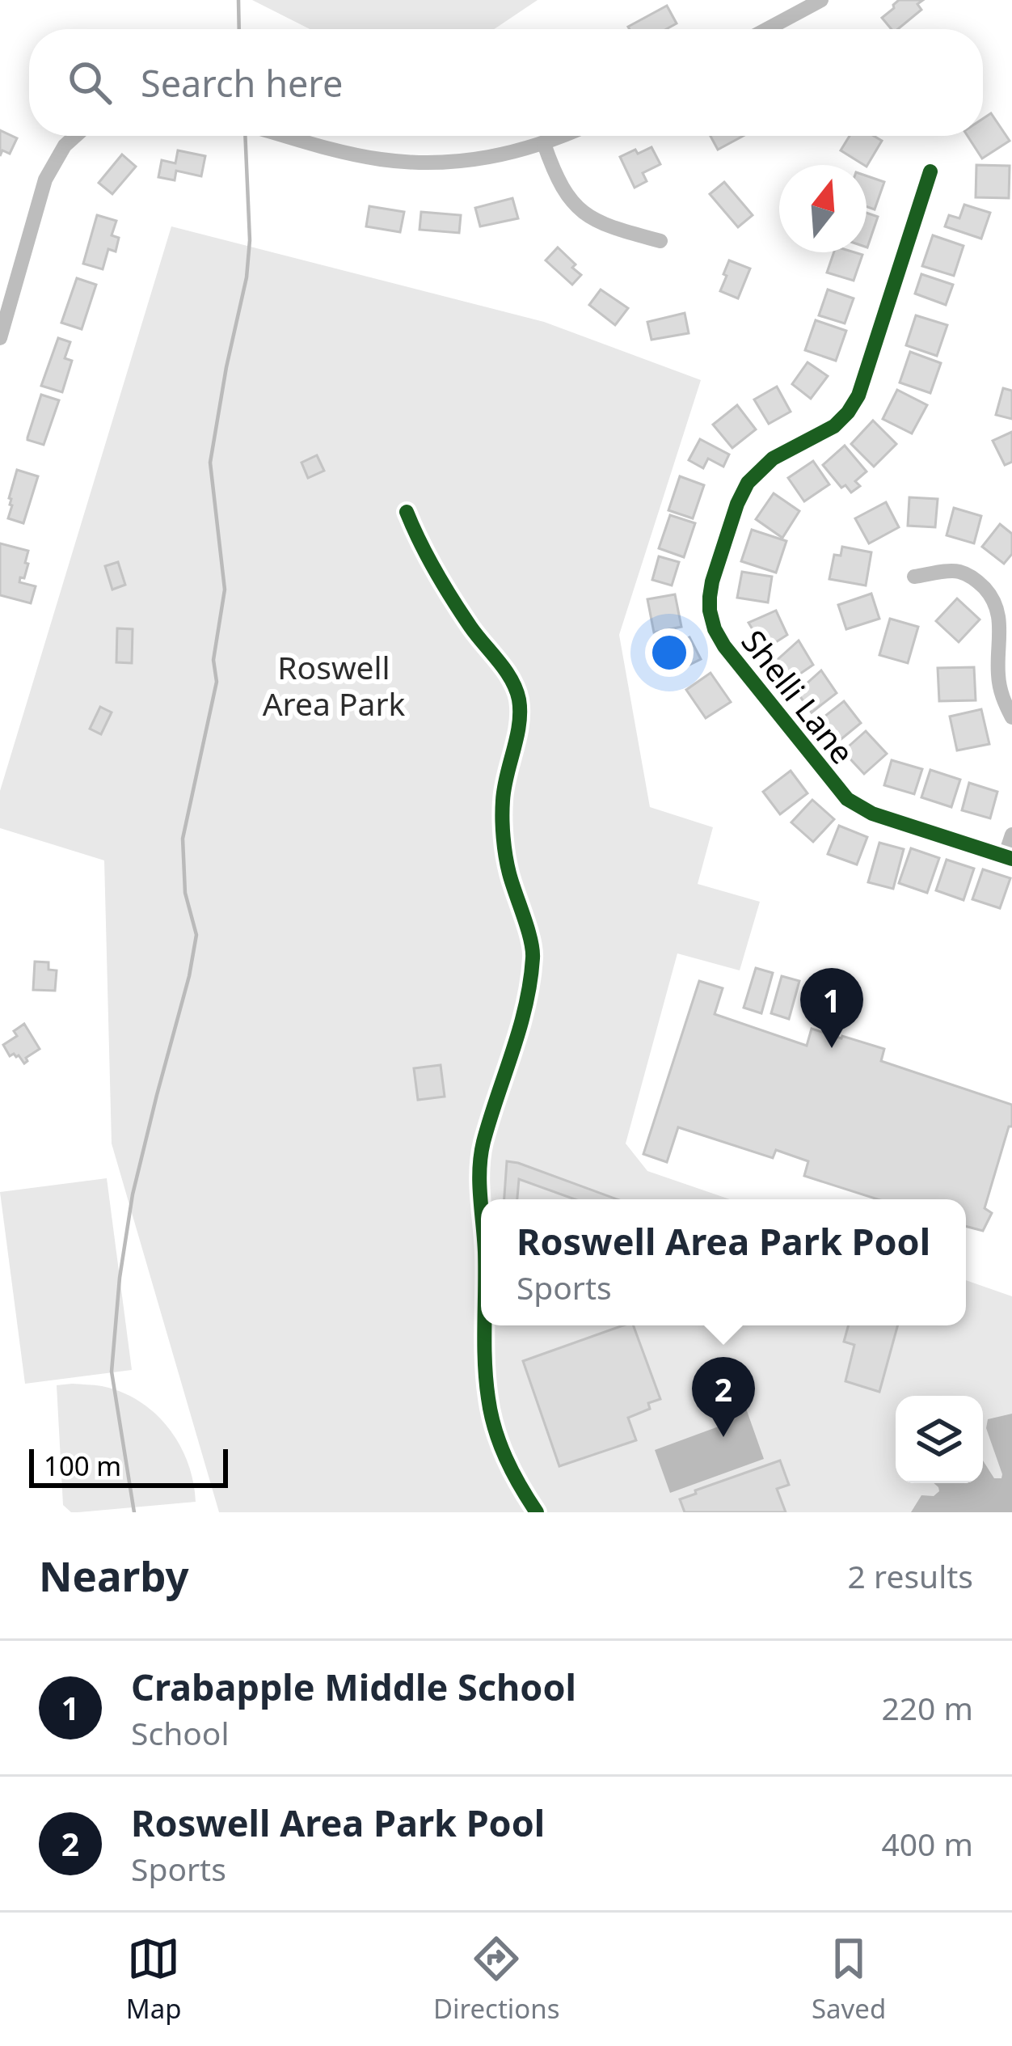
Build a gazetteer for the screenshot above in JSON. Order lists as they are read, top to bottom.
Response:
{
  "streets": {
    "street": ["Shelli Lane"]
  },
  "parks": ["Roswell Area Park"],
  "scale_bar": "100 m",
  "north": "top",
  "page": {
    "search": "Search here",
    "pins": ["1", "2"],
    "popup": ["Roswell Area Park Pool", "Sports"],
    "scale": "100 m",
    "heading": ["Nearby", "2 results"],
    "list": [
      {
        "mark": "1",
        "name": "Crabapple Middle School",
        "note": "School",
        "value": "220 m"
      },
      {
        "mark": "2",
        "name": "Roswell Area Park Pool",
        "note": "Sports",
        "value": "400 m"
      }
    ],
    "nav": ["Map", "Directions", "Saved"]
  }
}
